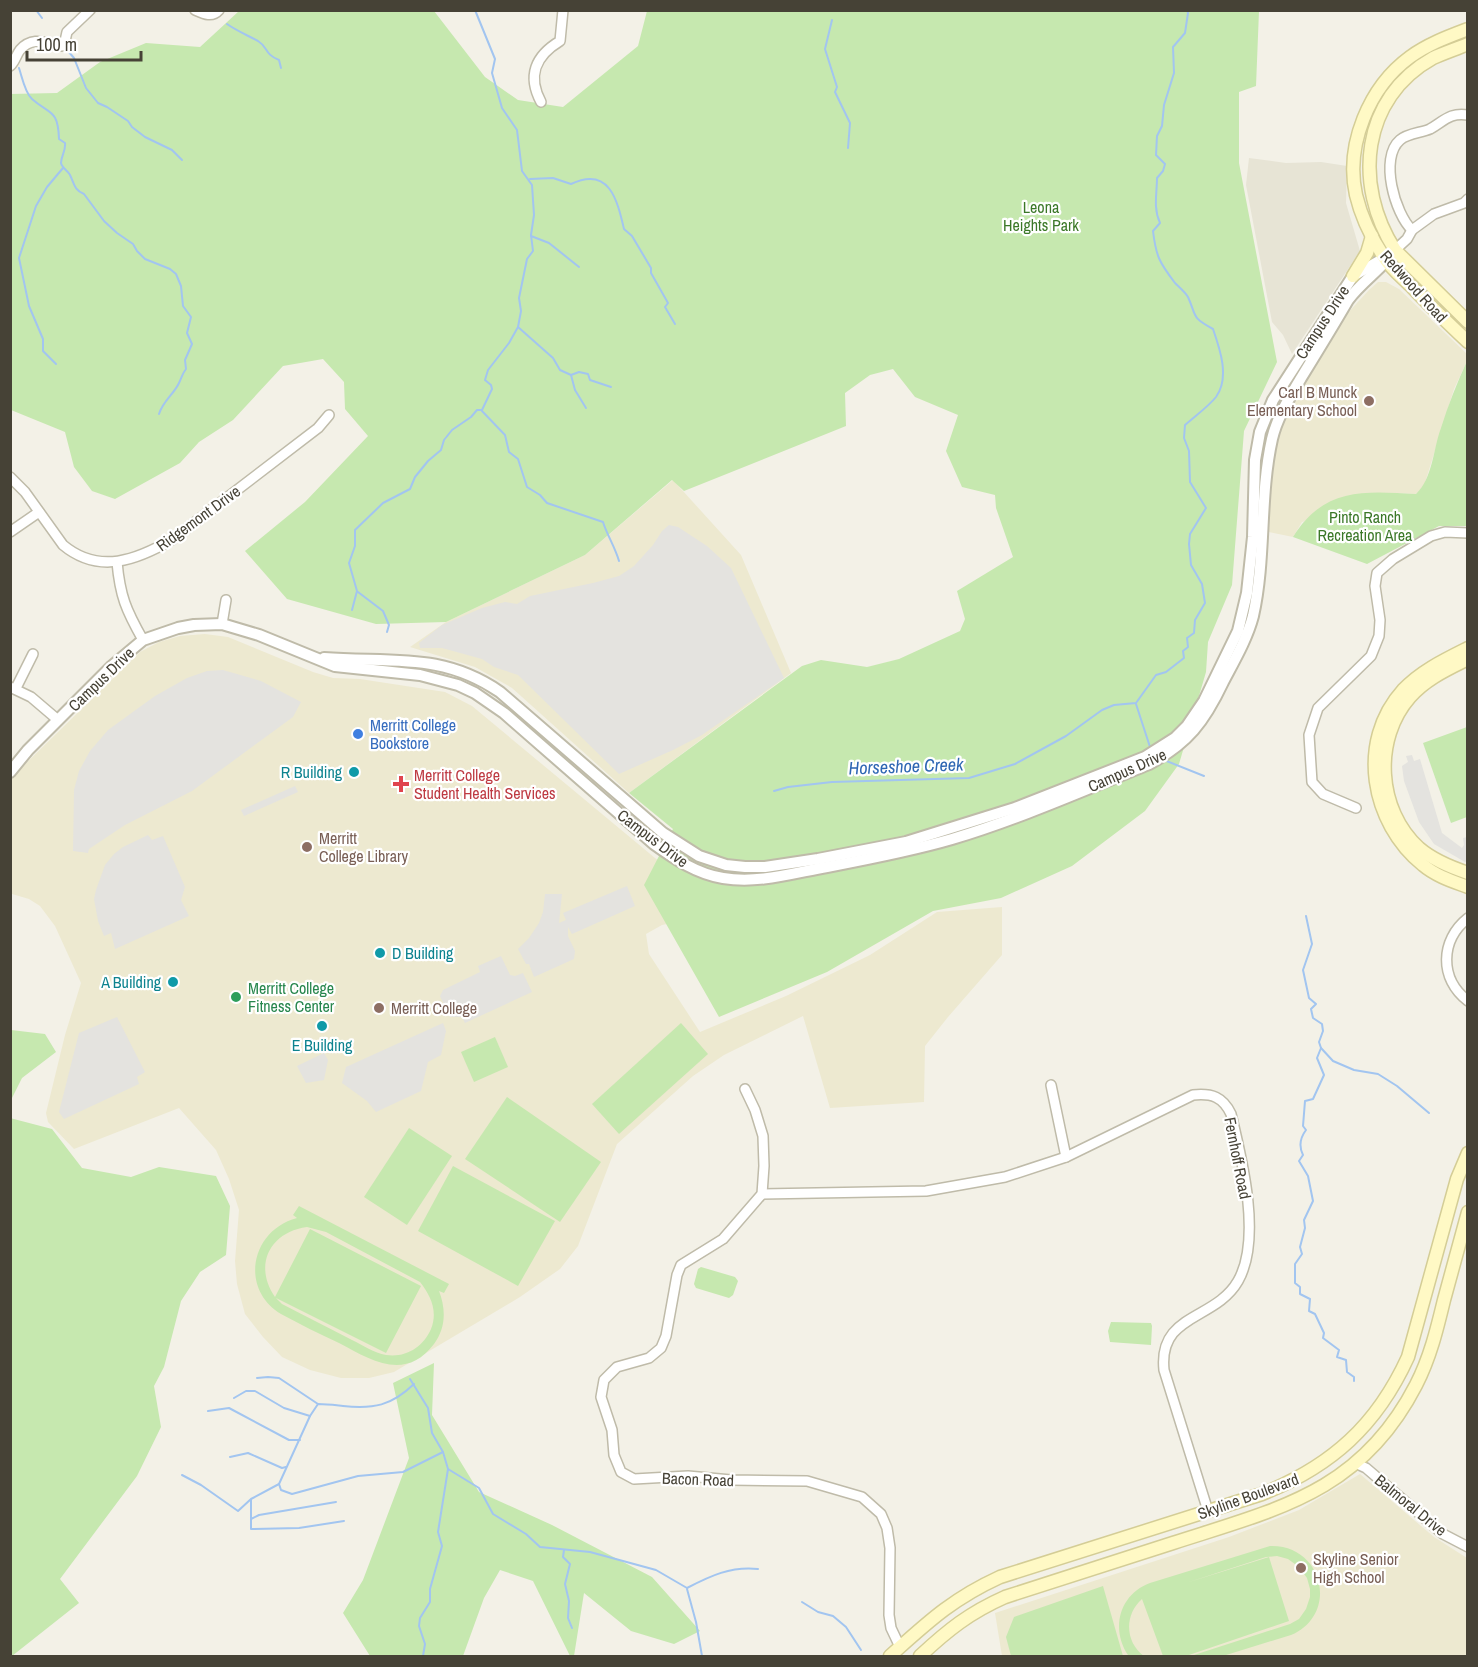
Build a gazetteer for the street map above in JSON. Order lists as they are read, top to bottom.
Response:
{
  "streets": {
    "main road": ["Redwood Road", "Skyline Boulevard"],
    "street": [
      "Campus Drive",
      "Ridgemont Drive",
      "Fernhoff Road",
      "Bacon Road",
      "Balmoral Drive"
    ]
  },
  "crossings": [
    ["Redwood Road", "Campus Drive"],
    ["Fernhoff Road", "Bacon Road"],
    ["Fernhoff Road", "Skyline Boulevard"],
    ["Bacon Road", "Skyline Boulevard"],
    ["Skyline Boulevard", "Balmoral Drive"]
  ],
  "water": ["Horseshoe Creek"],
  "parks": ["Leona Heights Park", "Pinto Ranch Recreation Area"],
  "places": {
    "other": [
      "Carl B Munck Elementary School",
      "Merritt College Bookstore",
      "R Building",
      "Merritt College Library",
      "D Building",
      "A Building",
      "Merritt College Fitness Center",
      "Merritt College",
      "E Building",
      "Skyline Senior High School"
    ],
    "health": ["Merritt College Student Health Services"]
  },
  "scale_bar": "100 m"
}
